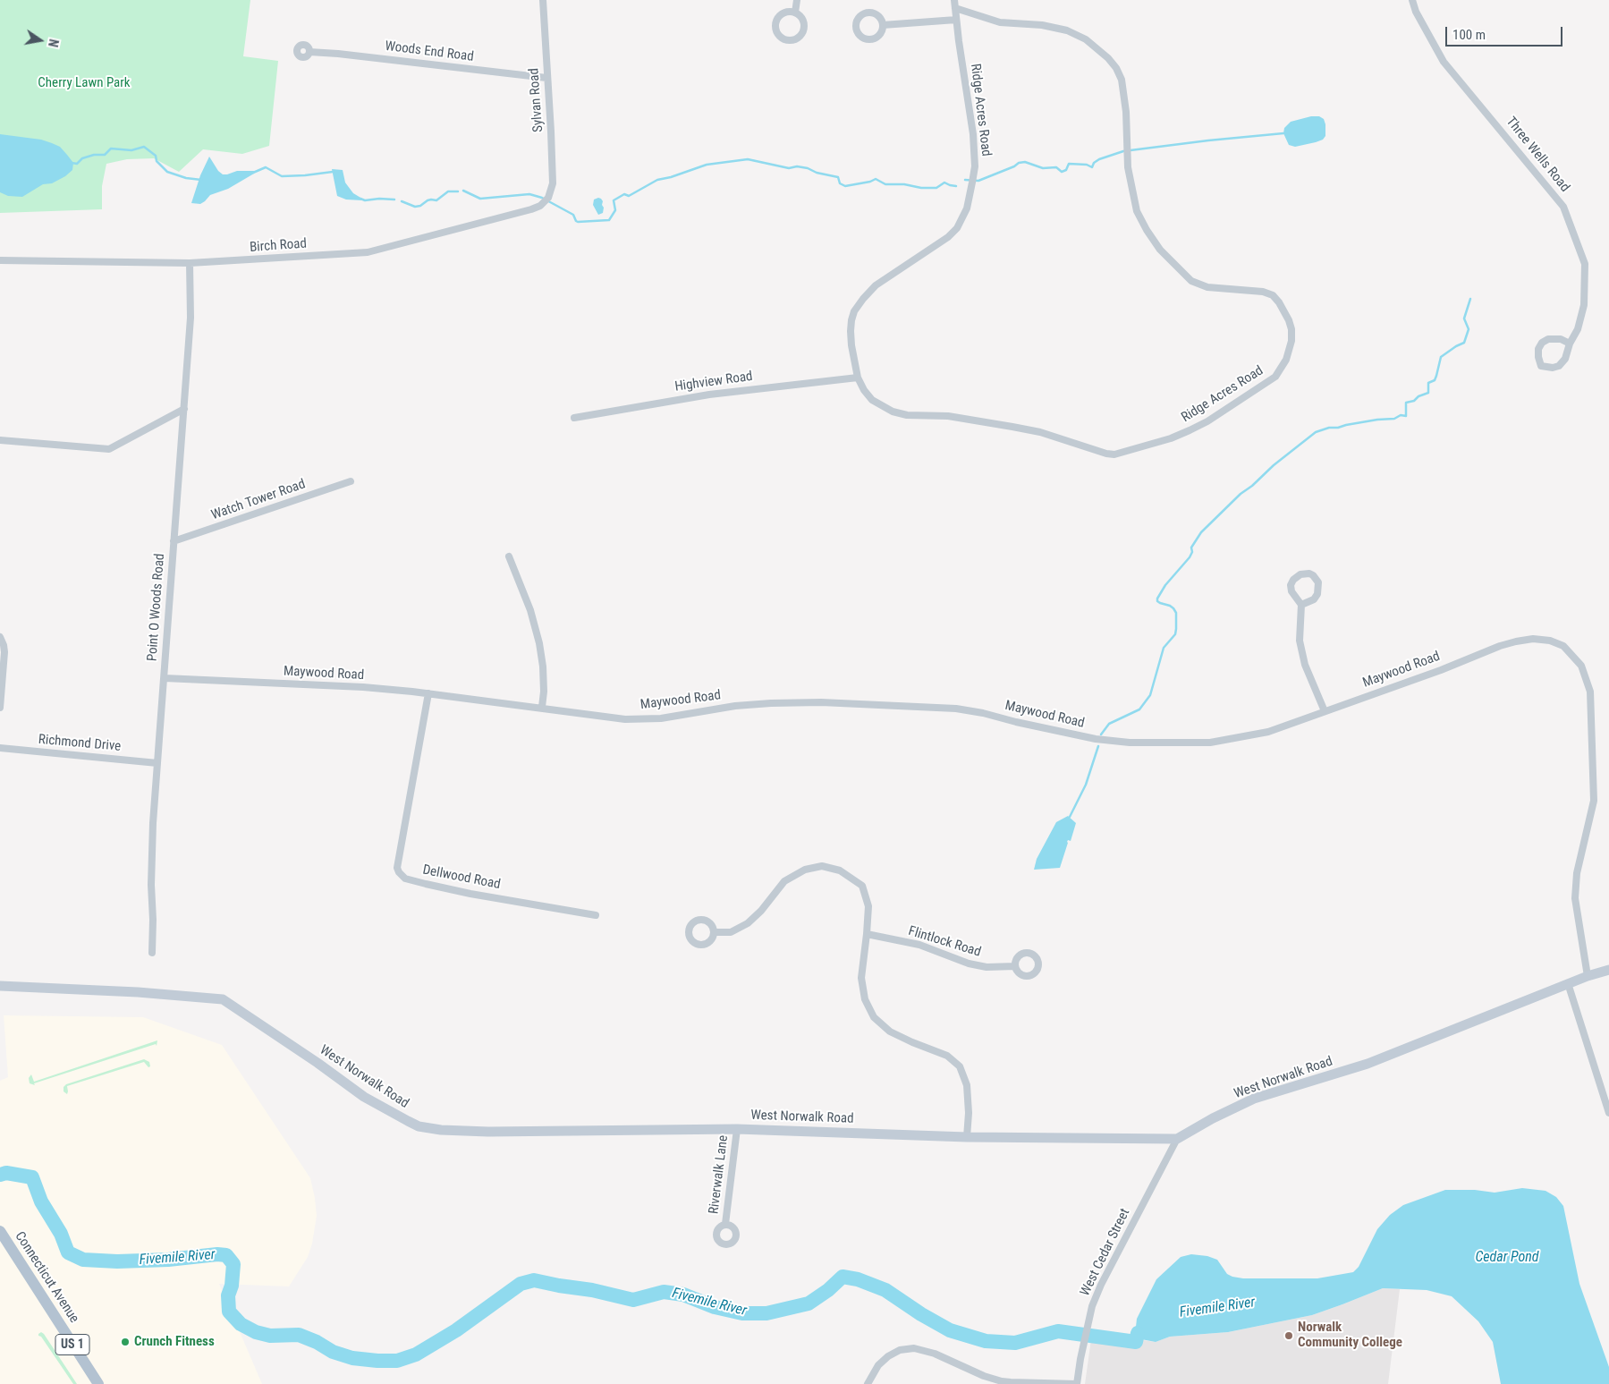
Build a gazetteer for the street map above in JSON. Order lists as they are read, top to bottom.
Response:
{
  "streets": {
    "main road": ["West Norwalk Road", "Connecticut Avenue", "US 1"],
    "street": [
      "Woods End Road",
      "Sylvan Road",
      "Ridge Acres Road",
      "Three Wells Road",
      "Birch Road",
      "Highview Road",
      "Watch Tower Road",
      "Point O Woods Road",
      "Maywood Road",
      "Richmond Drive",
      "Dellwood Road",
      "Flintlock Road",
      "Riverwalk Lane",
      "West Cedar Street"
    ]
  },
  "crossings": [
    ["Woods End Road", "Sylvan Road"],
    ["Sylvan Road", "Birch Road"],
    ["Ridge Acres Road", "Highview Road"],
    ["Birch Road", "Point O Woods Road"],
    ["Watch Tower Road", "Point O Woods Road"],
    ["Point O Woods Road", "Maywood Road"],
    ["Point O Woods Road", "Richmond Drive"],
    ["Maywood Road", "Dellwood Road"],
    ["Maywood Road", "West Norwalk Road"],
    ["West Norwalk Road", "Riverwalk Lane"],
    ["West Norwalk Road", "West Cedar Street"]
  ],
  "water": ["Fivemile River", "Cedar Pond"],
  "parks": ["Cherry Lawn Park"],
  "places": ["Norwalk Community College", "Crunch Fitness"],
  "scale_bar": "100 m",
  "north": "right"
}
